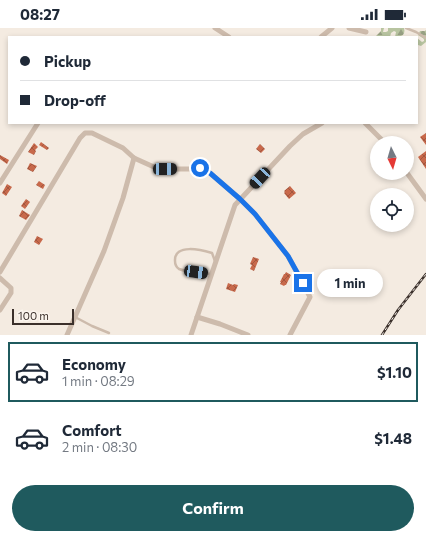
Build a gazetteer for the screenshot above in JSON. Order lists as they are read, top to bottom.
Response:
{
  "scale_bar": "100 m",
  "north": "bottom",
  "page": {
    "status": "08:27",
    "banner": ["Pickup", "Drop-off"],
    "bubble": "1 min",
    "scale": "100 m",
    "list": [
      {
        "name": "Economy",
        "note": "1 min · 08:29",
        "value": "$1.10"
      },
      {
        "name": "Comfort",
        "note": "2 min · 08:30",
        "value": "$1.48"
      }
    ],
    "buttons": "Confirm"
  }
}
